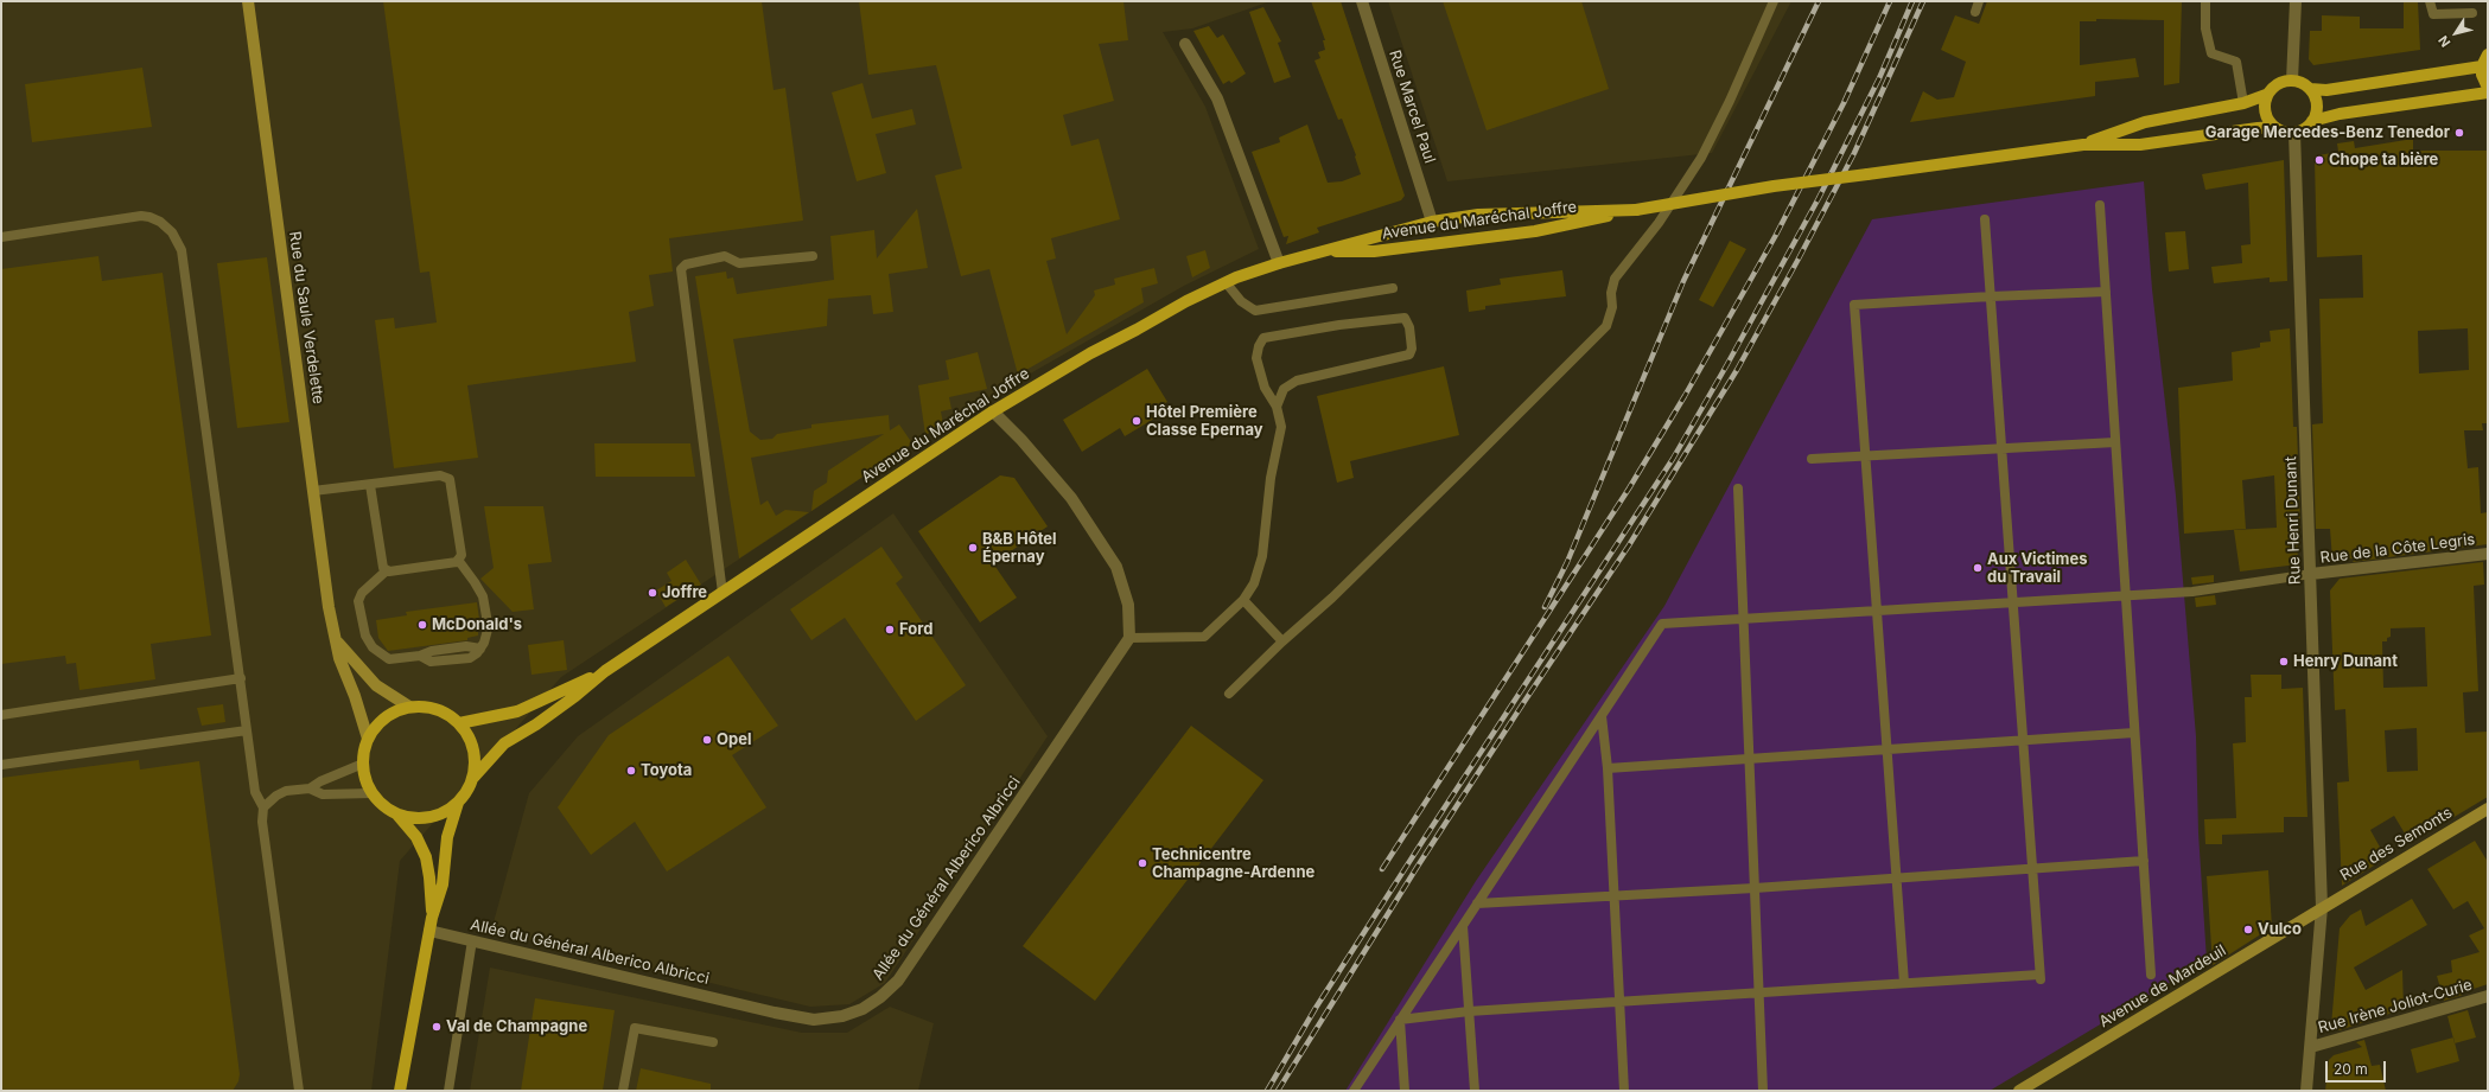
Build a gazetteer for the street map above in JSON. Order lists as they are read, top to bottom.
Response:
{
  "streets": {
    "main road": ["Avenue du Maréchal Joffre"],
    "street": [
      "Rue Marcel Paul",
      "Rue du Saule Verdelette",
      "Rue Henri Dunant",
      "Rue de la Côte Legris",
      "Rue des Semonts",
      "Allée du Général Alberico Albricci",
      "Avenue de Mardeuil",
      "Rue Irène Joliot-Curie"
    ]
  },
  "crossings": [
    ["Rue Marcel Paul", "Avenue du Maréchal Joffre"],
    ["Avenue du Maréchal Joffre", "Rue du Saule Verdelette"],
    ["Rue Henri Dunant", "Rue de la Côte Legris"],
    ["Rue Henri Dunant", "Rue des Semonts"],
    ["Rue Henri Dunant", "Avenue de Mardeuil"],
    ["Rue Henri Dunant", "Rue Irène Joliot-Curie"],
    ["Rue des Semonts", "Avenue de Mardeuil"]
  ],
  "places": [
    "Garage Mercedes-Benz Tenedor",
    "Chope ta bière",
    "Hôtel Première Classe Epernay",
    "B&B Hôtel Épernay",
    "Aux Victimes du Travail",
    "Joffre",
    "McDonald's",
    "Ford",
    "Henry Dunant",
    "Opel",
    "Toyota",
    "Technicentre Champagne-Ardenne",
    "Vulco",
    "Val de Champagne"
  ],
  "scale_bar": "20 m",
  "north": "bottom left"
}
